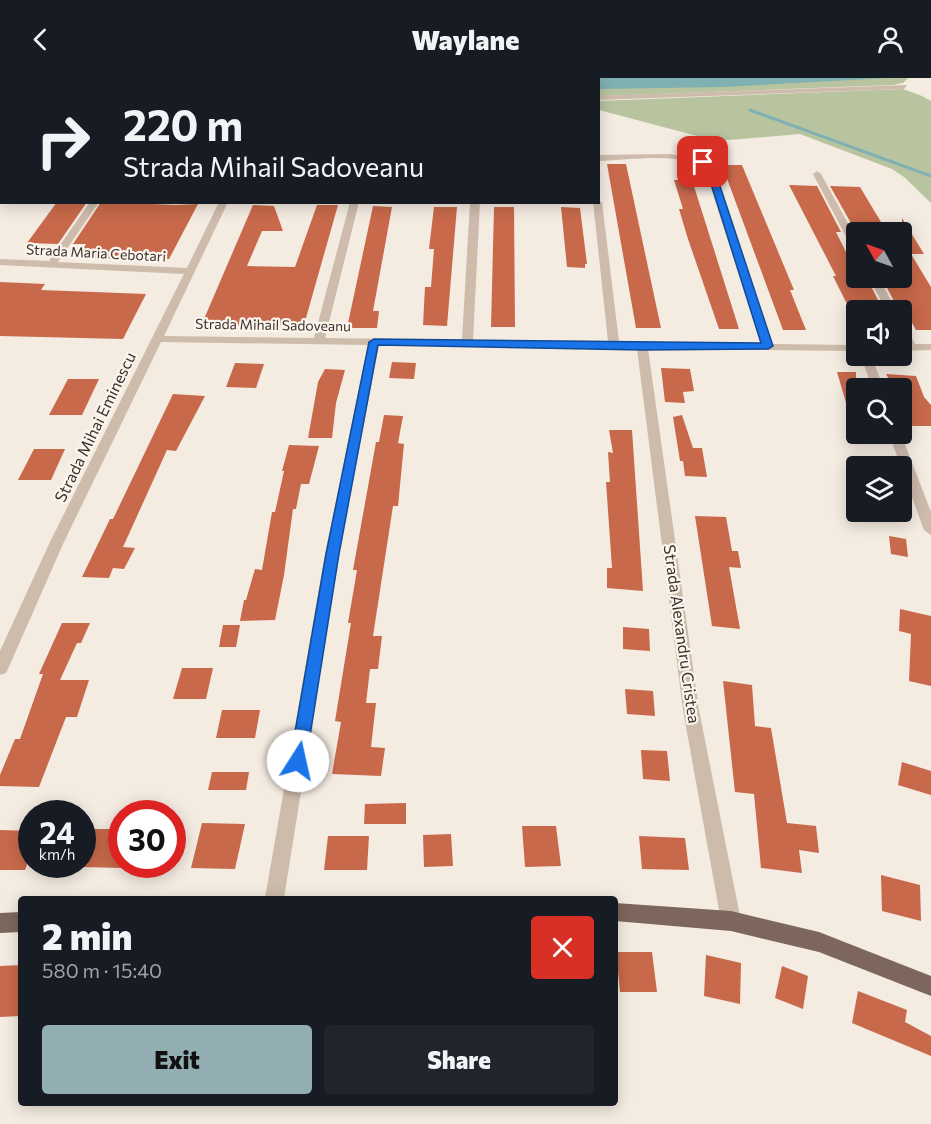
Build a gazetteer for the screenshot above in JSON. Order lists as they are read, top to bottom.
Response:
{
  "streets": {
    "street": [
      "Strada Maria Cebotari",
      "Strada Mihail Sadoveanu",
      "Strada Mihai Eminescu",
      "Strada Alexandru Cristea"
    ]
  },
  "crossings": [
    ["Strada Maria Cebotari", "Strada Mihai Eminescu"],
    ["Strada Mihail Sadoveanu", "Strada Mihai Eminescu"],
    ["Strada Mihail Sadoveanu", "Strada Alexandru Cristea"]
  ],
  "north": "top left",
  "page": {
    "header": "Waylane",
    "turn": ["220 m", "Strada Mihail Sadoveanu"],
    "speed": "24 km/h",
    "limit": "30",
    "heading": ["2 min", "580 m · 15:40"],
    "buttons": ["Exit", "Share"]
  }
}
